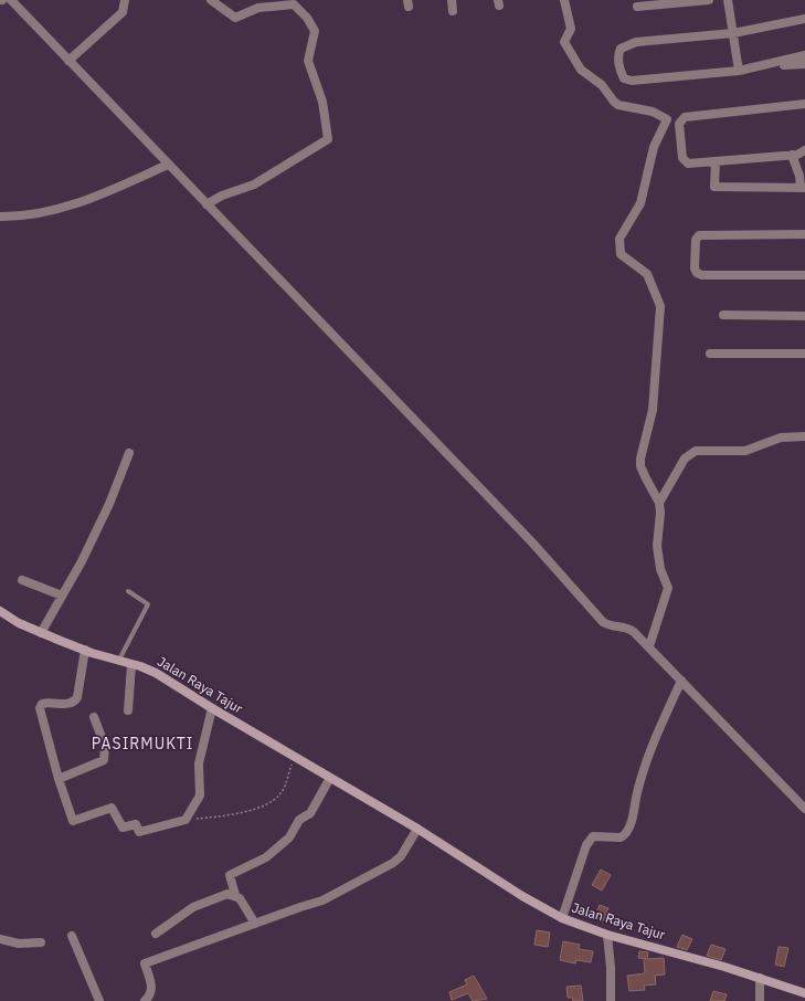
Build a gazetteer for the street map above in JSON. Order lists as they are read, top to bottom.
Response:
{
  "streets": {
    "main road": ["Jalan Raya Tajur"]
  },
  "districts": ["PASIRMUKTI"]
}
